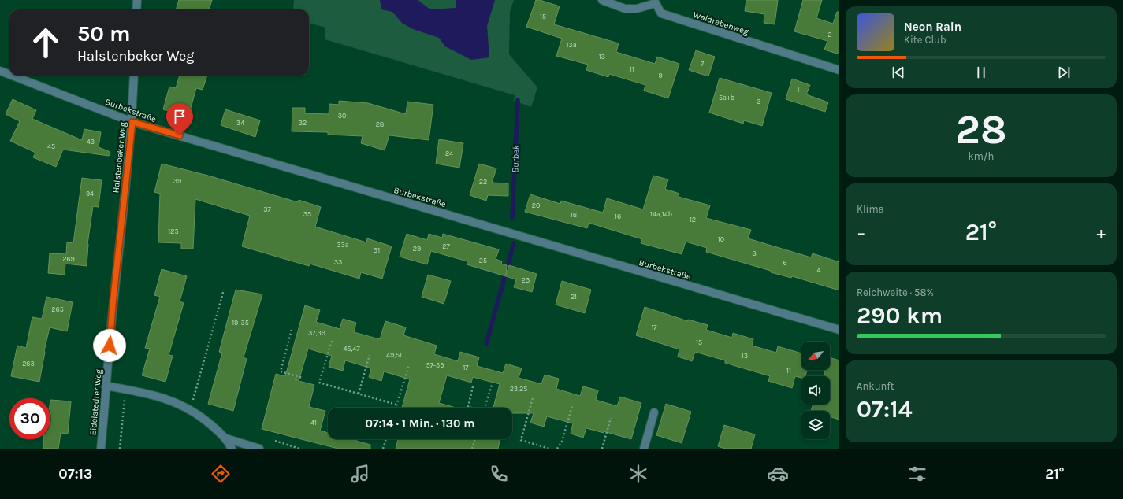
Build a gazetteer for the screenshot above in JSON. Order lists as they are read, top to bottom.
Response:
{
  "streets": {
    "street": [
      "Waldrebenweg",
      "Burbekstraße",
      "Halstenbeker Weg",
      "Eidelstedter Weg"
    ]
  },
  "crossings": [
    ["Burbekstraße", "Halstenbeker Weg"],
    ["Halstenbeker Weg", "Eidelstedter Weg"]
  ],
  "water": ["Burbek"],
  "house_numbers": [
    "15",
    "2",
    "13a",
    "13",
    "7",
    "11",
    "9",
    "1",
    "5a+b",
    "3",
    "30",
    "34",
    "32",
    "28",
    "43",
    "45",
    "24",
    "39",
    "22",
    "94",
    "20",
    "37",
    "35",
    "14a,14b",
    "18",
    "16",
    "12",
    "125",
    "10",
    "33a",
    "27",
    "29",
    "31",
    "8",
    "269",
    "25",
    "33",
    "6",
    "4",
    "23",
    "21",
    "265",
    "19-35",
    "17",
    "37,39",
    "15",
    "45,47",
    "49,51",
    "13",
    "263",
    "57-59",
    "17",
    "11",
    "23,25",
    "41"
  ],
  "north": "bottom left",
  "page": {
    "turn": ["50 m", "Halstenbeker Weg"],
    "song": ["Neon Rain", "Kite Club"],
    "tile": [
      ["28", "km/h"],
      "Klima",
      ["Reichweite · 58%", "290 km"],
      ["Ankunft", "07:14"]
    ],
    "heat": ["−", "21°", "+"],
    "limit": "30",
    "trip": "07:14 · 1 Min. · 130 m",
    "tabs": ["07:13", "21°"]
  }
}
